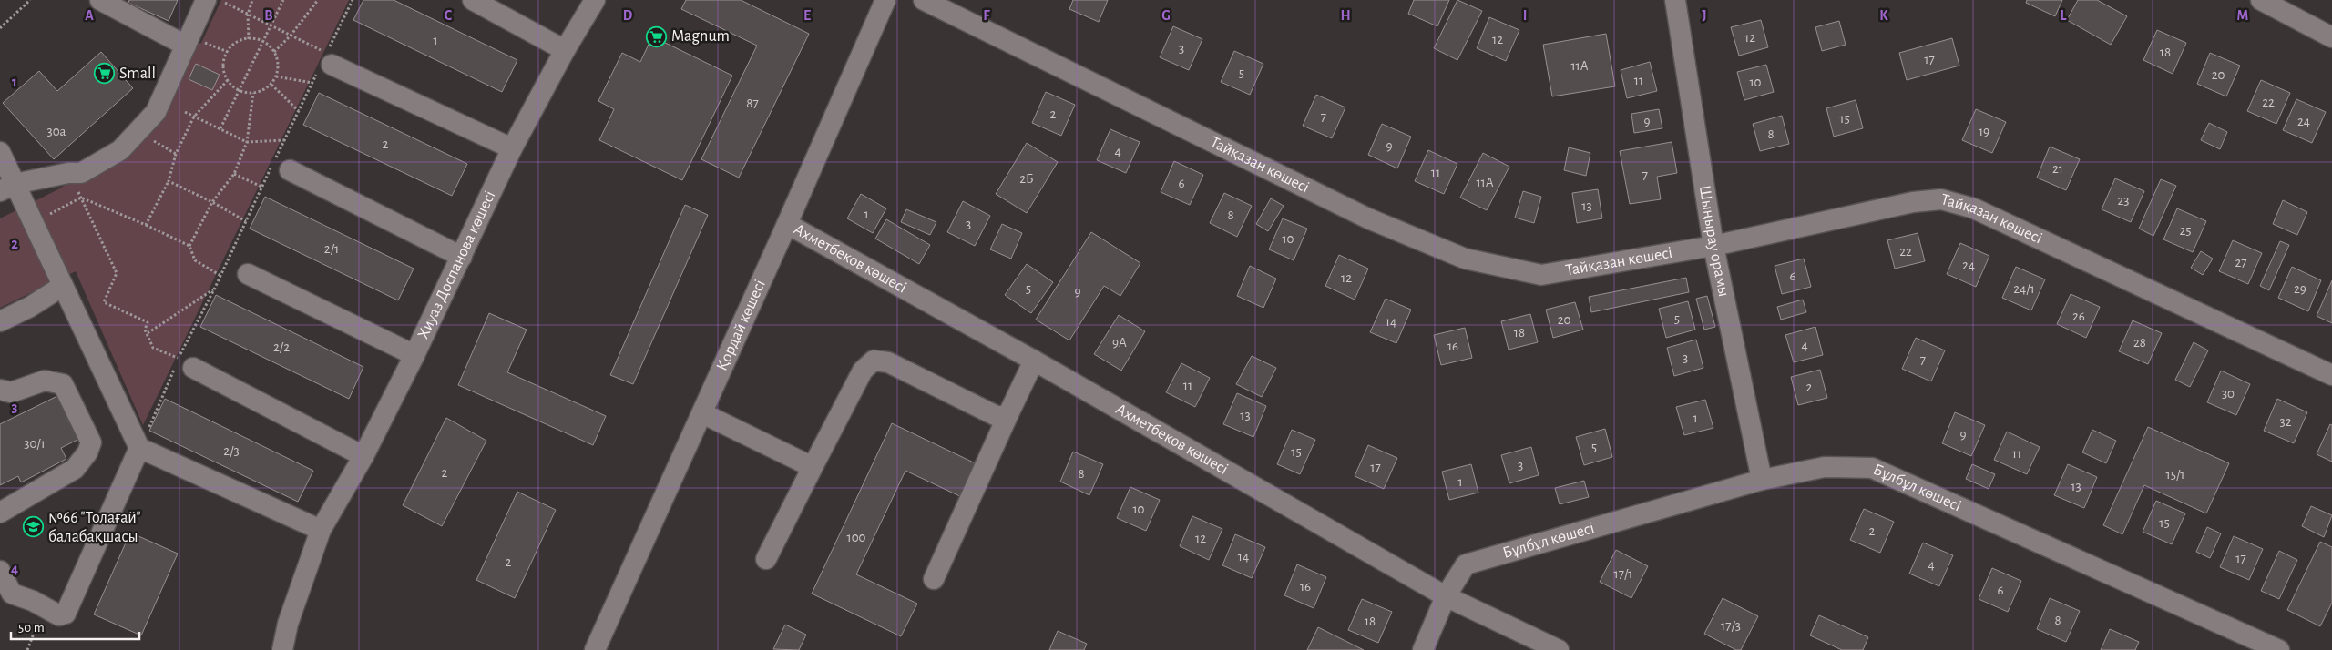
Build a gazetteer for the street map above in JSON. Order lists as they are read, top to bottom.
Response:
{
  "streets": {
    "street": [
      "Тайқазан көшесі",
      "Шыңырау орамы",
      "Ахметбеков көшесі",
      "Хиуаз Доспанова көшесі",
      "Қордай көшесі",
      "Бұлбұл көшесі"
    ]
  },
  "crossings": [
    ["Тайқазан көшесі", "Шыңырау орамы"],
    ["Шыңырау орамы", "Бұлбұл көшесі"],
    ["Ахметбеков көшесі", "Қордай көшесі"],
    ["Ахметбеков көшесі", "Бұлбұл көшесі"]
  ],
  "places": {
    "supermarket": ["Magnum", "Small"],
    "school or university": ["№66 \"Толағай\" балабақшасы"]
  },
  "house_numbers": [
    "12",
    "12",
    "1",
    "3",
    "18",
    "17",
    "11А",
    "5",
    "20",
    "11",
    "10",
    "22",
    "87",
    "2",
    "7",
    "15",
    "9",
    "24",
    "30а",
    "19",
    "8",
    "2",
    "9",
    "4",
    "21",
    "11",
    "7",
    "2Б",
    "11А",
    "6",
    "23",
    "13",
    "1",
    "8",
    "3",
    "25",
    "10",
    "2/1",
    "22",
    "27",
    "24",
    "6",
    "12",
    "5",
    "24/1",
    "29",
    "9",
    "26",
    "5",
    "20",
    "14",
    "18",
    "9А",
    "28",
    "4",
    "16",
    "2/2",
    "3",
    "7",
    "11",
    "2",
    "30",
    "13",
    "1",
    "32",
    "9",
    "30/1",
    "5",
    "2/3",
    "15",
    "11",
    "3",
    "17",
    "2",
    "8",
    "15/1",
    "1",
    "13",
    "10",
    "15",
    "2",
    "100",
    "12",
    "14",
    "17",
    "2",
    "4",
    "17/1",
    "16",
    "6",
    "8",
    "18",
    "17/3"
  ],
  "scale_bar": "50 m",
  "grid": {
    "columns": [
      "A",
      "B",
      "C",
      "D",
      "E",
      "F",
      "G",
      "H",
      "I",
      "J",
      "K",
      "L",
      "M"
    ],
    "rows": [
      "1",
      "2",
      "3",
      "4"
    ]
  }
}
